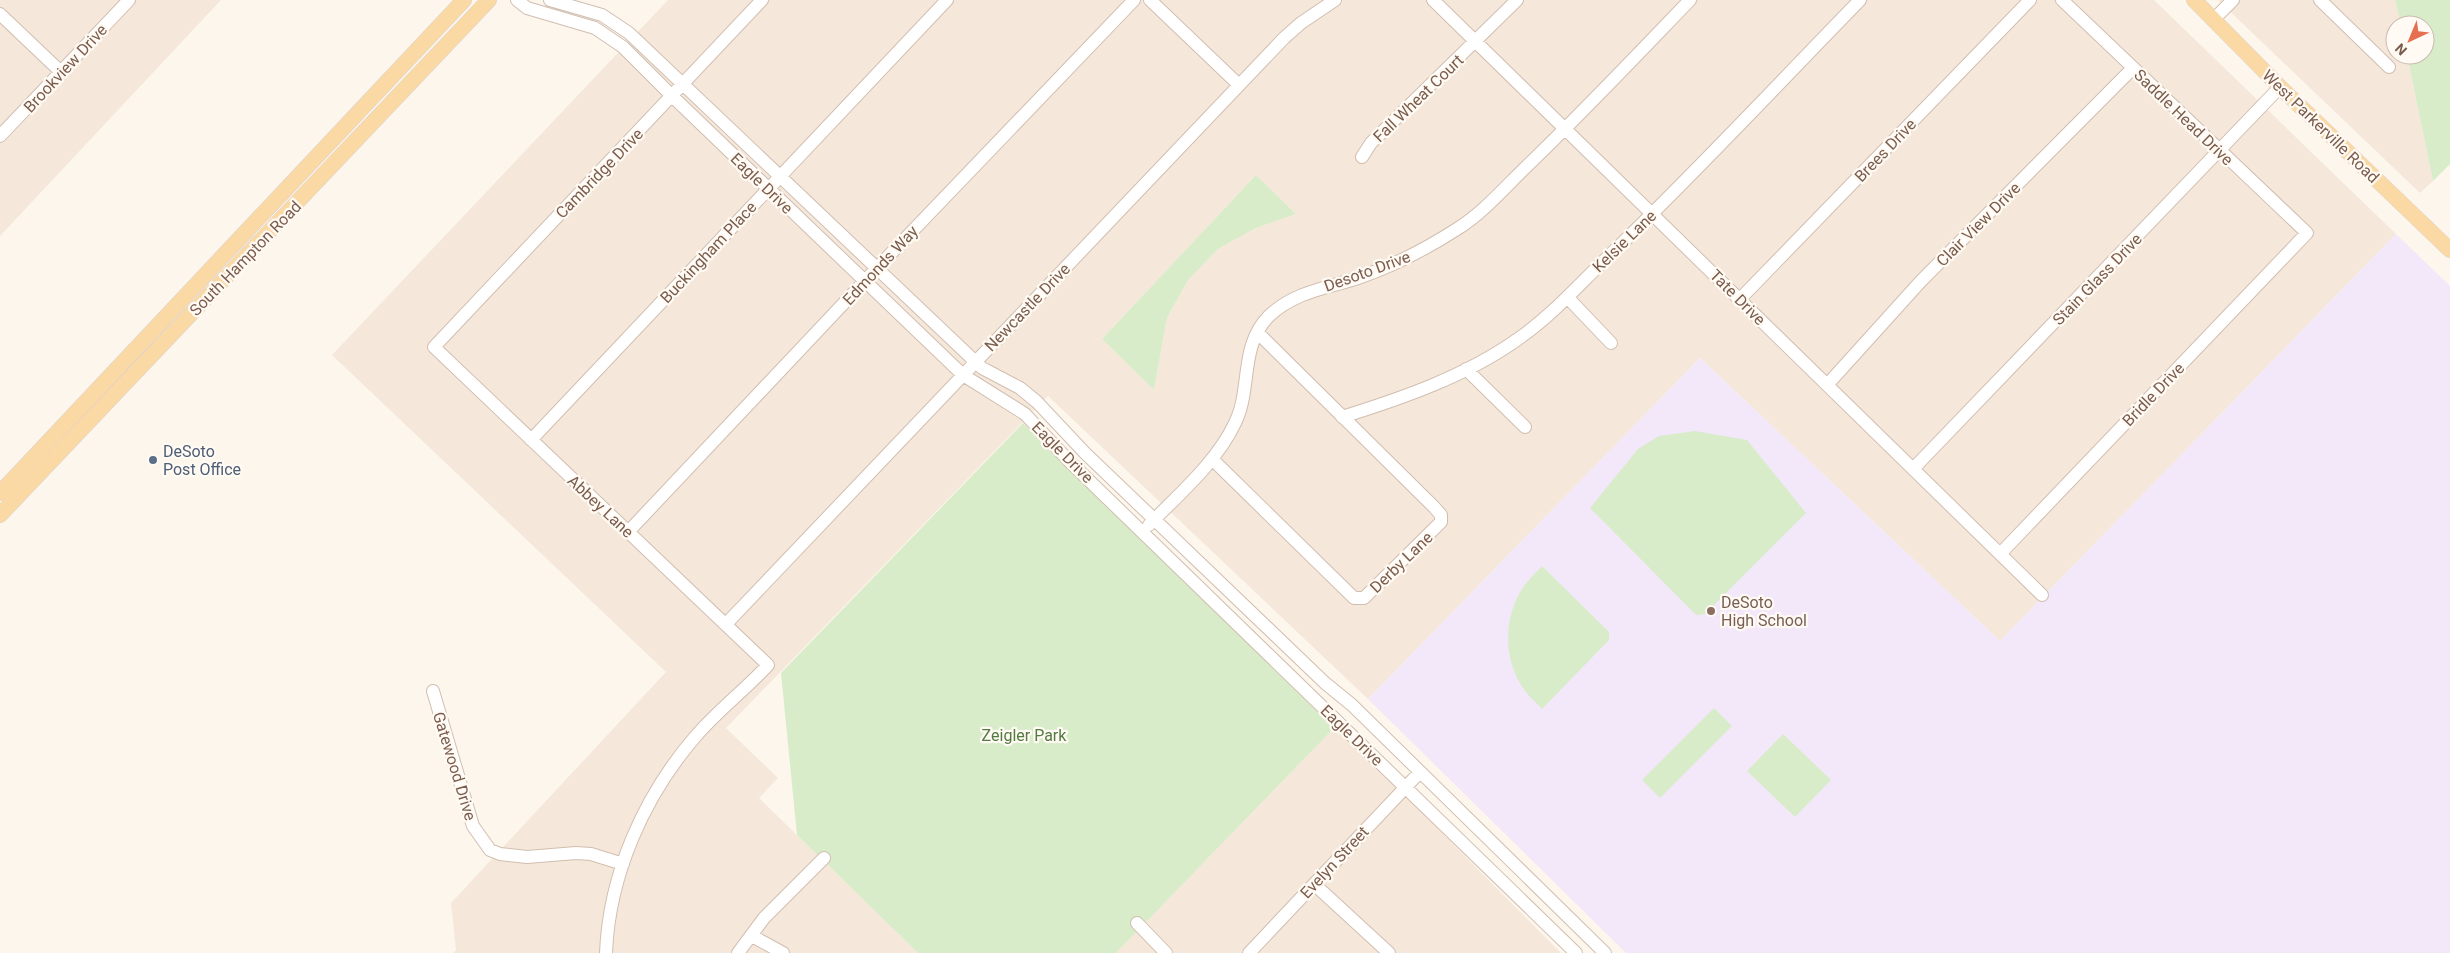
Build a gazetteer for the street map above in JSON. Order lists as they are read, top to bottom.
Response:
{
  "streets": {
    "main road": ["West Parkerville Road", "South Hampton Road"],
    "street": [
      "Brookview Drive",
      "Fall Wheat Court",
      "Saddle Head Drive",
      "Brees Drive",
      "Cambridge Drive",
      "Eagle Drive",
      "Clair View Drive",
      "Kelsie Lane",
      "Buckingham Place",
      "Edmonds Way",
      "Desoto Drive",
      "Stain Glass Drive",
      "Tate Drive",
      "Newcastle Drive",
      "Bridle Drive",
      "Abbey Lane",
      "Derby Lane",
      "Gatewood Drive",
      "Evelyn Street"
    ]
  },
  "crossings": [
    ["Fall Wheat Court", "Tate Drive"],
    ["Saddle Head Drive", "Clair View Drive"],
    ["Saddle Head Drive", "Stain Glass Drive"],
    ["Saddle Head Drive", "Bridle Drive"],
    ["West Parkerville Road", "Stain Glass Drive"],
    ["Brees Drive", "Tate Drive"],
    ["Cambridge Drive", "Eagle Drive"],
    ["Cambridge Drive", "Abbey Lane"],
    ["Eagle Drive", "Buckingham Place"],
    ["Eagle Drive", "Edmonds Way"],
    ["Eagle Drive", "Desoto Drive"],
    ["Eagle Drive", "Newcastle Drive"],
    ["Eagle Drive", "Evelyn Street"],
    ["Clair View Drive", "Tate Drive"],
    ["Kelsie Lane", "Tate Drive"],
    ["Kelsie Lane", "Derby Lane"],
    ["Buckingham Place", "Abbey Lane"],
    ["Edmonds Way", "Abbey Lane"],
    ["Desoto Drive", "Tate Drive"],
    ["Desoto Drive", "Derby Lane"],
    ["Stain Glass Drive", "Tate Drive"],
    ["Tate Drive", "Bridle Drive"],
    ["Newcastle Drive", "Abbey Lane"],
    ["Abbey Lane", "Gatewood Drive"]
  ],
  "parks": ["Zeigler Park"],
  "places": ["DeSoto Post Office", "DeSoto High School"],
  "north": "bottom left"
}
